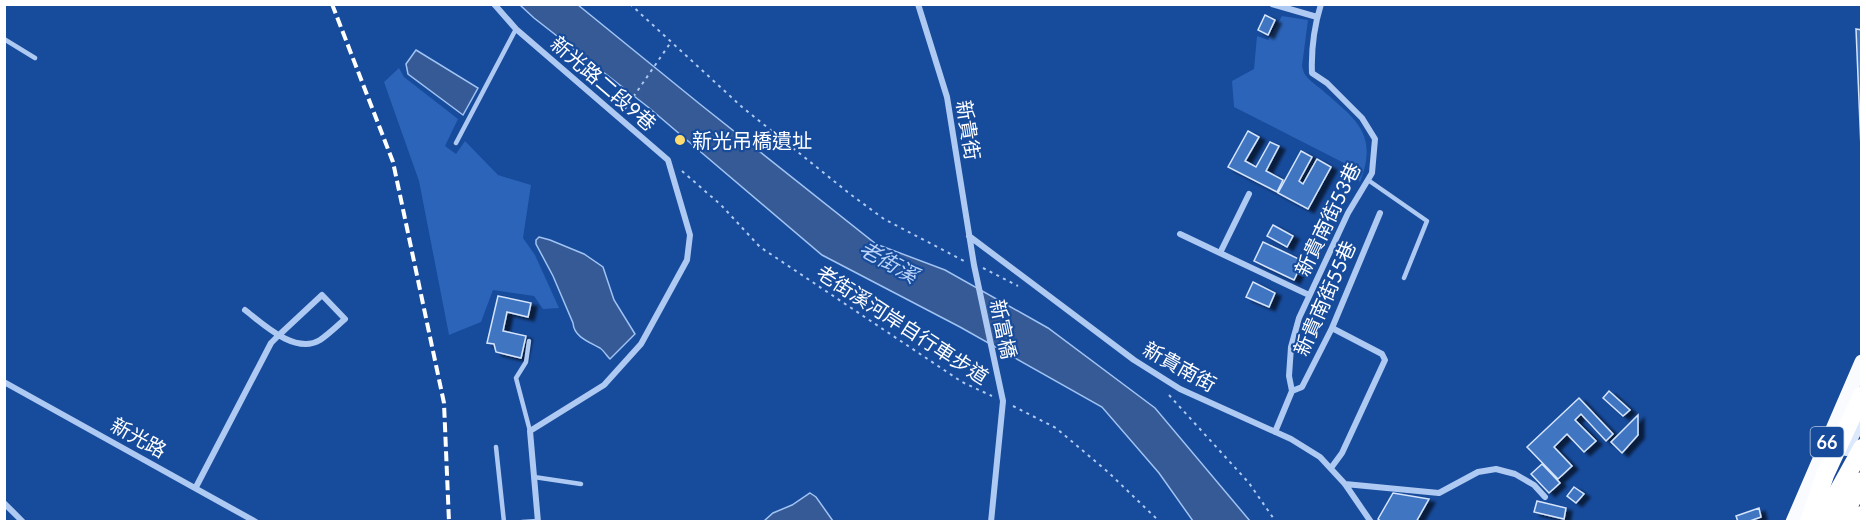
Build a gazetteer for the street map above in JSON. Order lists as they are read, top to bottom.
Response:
{
  "streets": {
    "highway": ["66"],
    "street": [
      "新光路二段9巷",
      "新貴街",
      "新貴南街53巷",
      "新貴南街55巷",
      "新富橋",
      "新貴南街",
      "新光路"
    ],
    "path": ["老街溪河岸自行車步道"]
  },
  "crossings": [
    ["新光路二段9巷", "老街溪河岸自行車步道"],
    ["新貴街", "新富橋"],
    ["新貴街", "新貴南街"],
    ["新貴南街53巷", "新貴南街55巷"],
    ["新貴南街53巷", "新貴南街"],
    ["老街溪河岸自行車步道", "新富橋"]
  ],
  "water": ["老街溪"],
  "places": ["新光吊橋遺址"]
}
